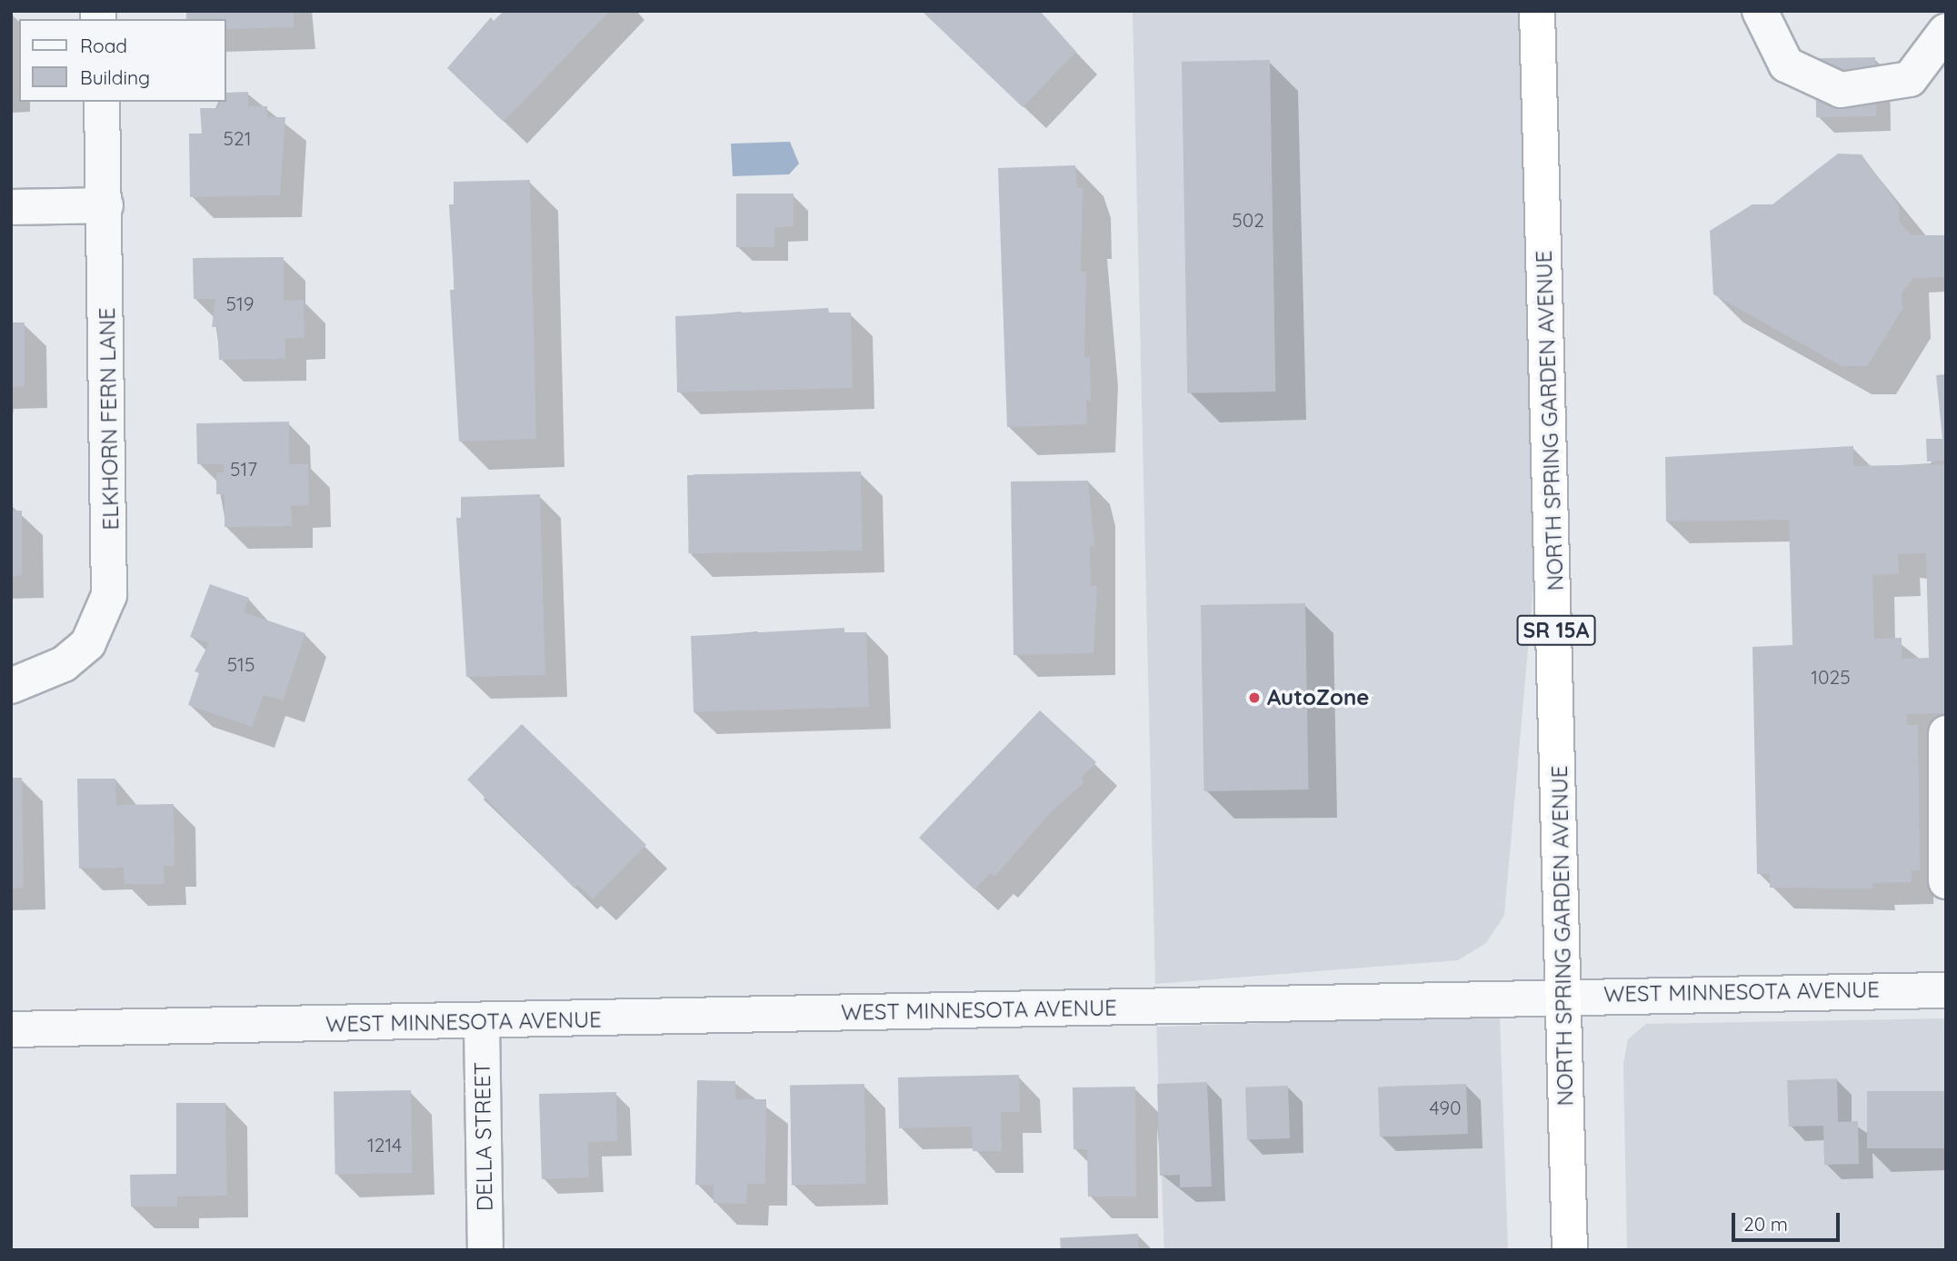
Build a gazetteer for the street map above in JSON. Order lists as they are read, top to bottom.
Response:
{
  "streets": {
    "highway": ["NORTH SPRING GARDEN AVENUE", "SR 15A"],
    "street": ["ELKHORN FERN LANE", "WEST MINNESOTA AVENUE", "DELLA STREET"]
  },
  "crossings": [
    ["NORTH SPRING GARDEN AVENUE", "WEST MINNESOTA AVENUE"],
    ["WEST MINNESOTA AVENUE", "DELLA STREET"]
  ],
  "places": ["AutoZone"],
  "house_numbers": [
    "521",
    "502",
    "519",
    "517",
    "515",
    "1025",
    "490",
    "1214"
  ],
  "legend": ["Road", "Building"],
  "scale_bar": "20 m"
}
